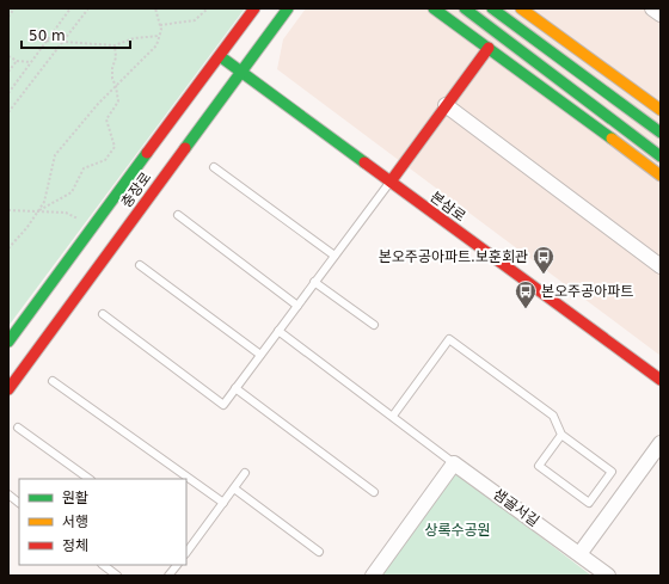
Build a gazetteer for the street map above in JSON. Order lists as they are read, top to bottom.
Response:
{
  "streets": {
    "street": ["충장로", "본삼로", "샘골서길"]
  },
  "crossings": [
    ["충장로", "본삼로"]
  ],
  "parks": ["상록수공원"],
  "places": {
    "bus stop": ["본오주공아파트.보훈회관", "본오주공아파트"]
  },
  "legend": ["원활", "서행", "정체"],
  "scale_bar": "50 m"
}
